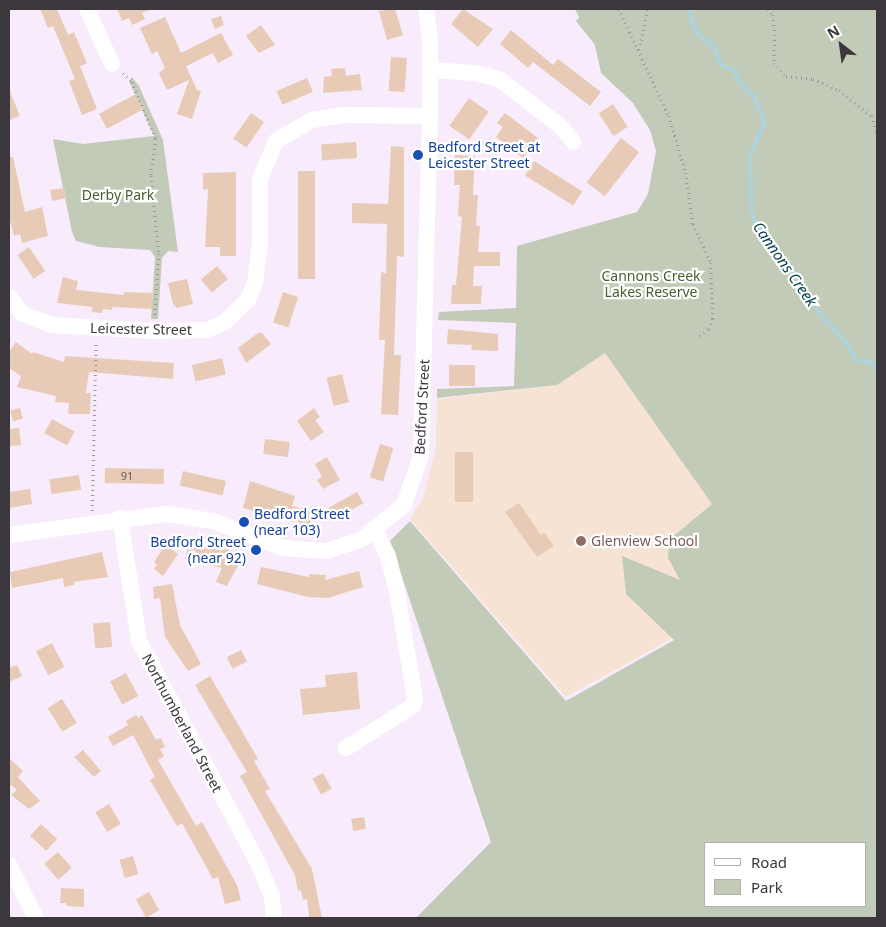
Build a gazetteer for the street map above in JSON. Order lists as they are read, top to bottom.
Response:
{
  "streets": {
    "street": ["Leicester Street", "Bedford Street", "Northumberland Street"]
  },
  "crossings": [
    ["Leicester Street", "Bedford Street"],
    ["Bedford Street", "Northumberland Street"]
  ],
  "water": ["Cannons Creek"],
  "parks": ["Derby Park", "Cannons Creek Lakes Reserve"],
  "places": [
    "Bedford Street at Leicester Street",
    "Bedford Street (near 103)",
    "Glenview School",
    "Bedford Street (near 92)"
  ],
  "house_numbers": ["91"],
  "legend": ["Road", "Park"],
  "north": "top left"
}
